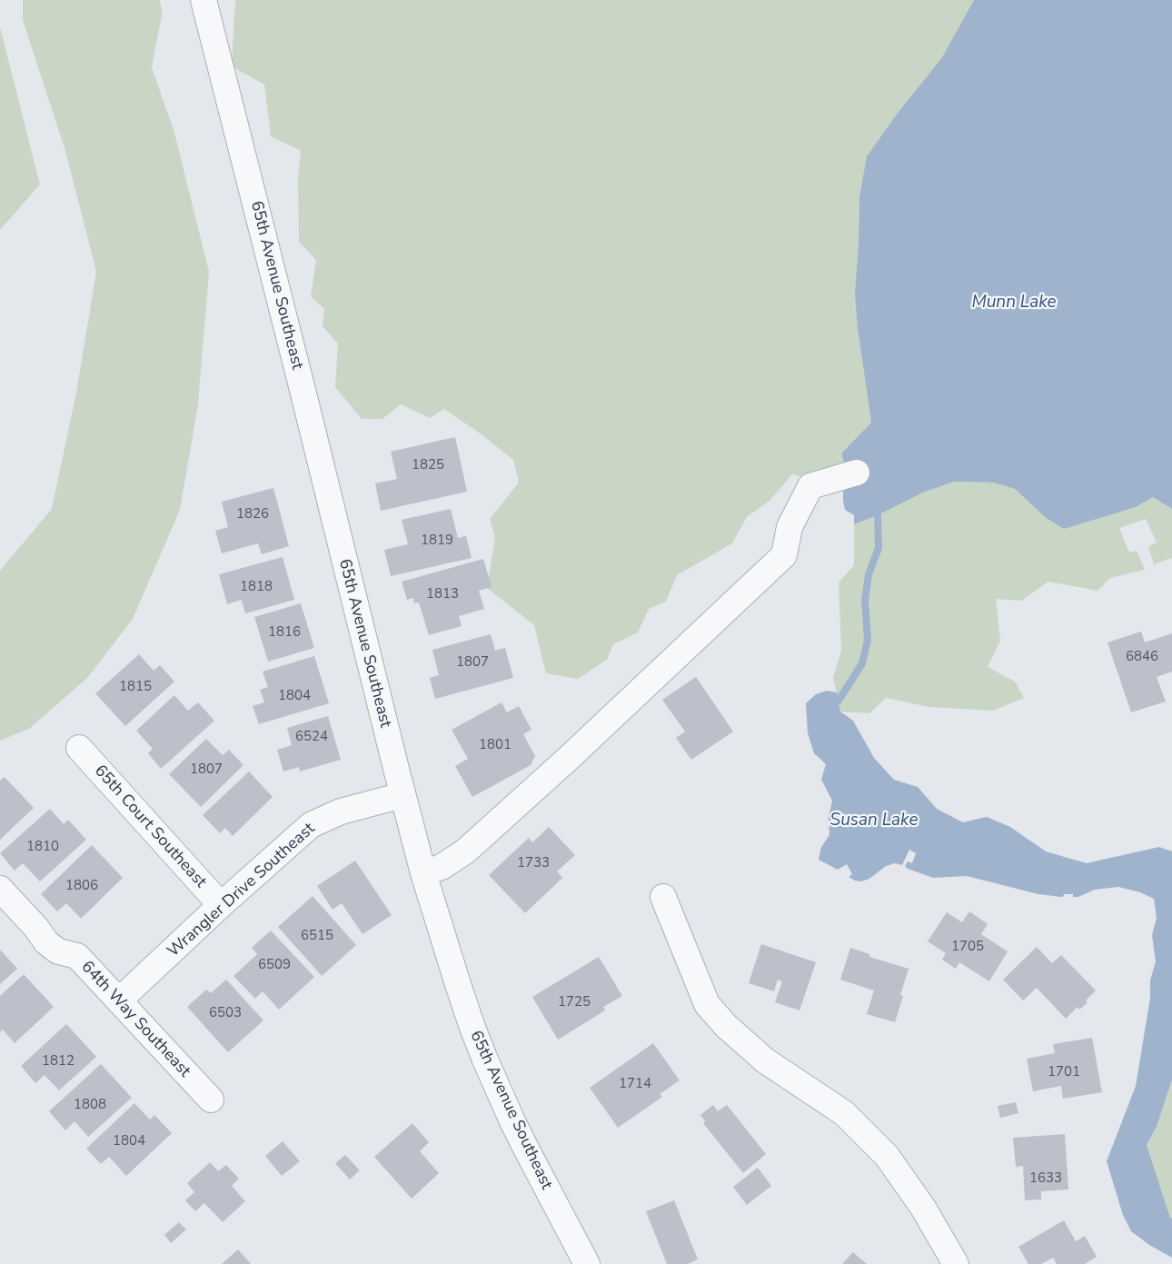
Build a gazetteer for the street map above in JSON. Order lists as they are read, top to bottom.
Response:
{
  "streets": {
    "street": [
      "65th Avenue Southeast",
      "65th Court Southeast",
      "Wrangler Drive Southeast",
      "64th Way Southeast"
    ]
  },
  "crossings": [
    ["65th Avenue Southeast", "Wrangler Drive Southeast"],
    ["65th Court Southeast", "Wrangler Drive Southeast"],
    ["Wrangler Drive Southeast", "64th Way Southeast"]
  ],
  "water": ["Munn Lake", "Susan Lake"],
  "house_numbers": [
    "1825",
    "1826",
    "1819",
    "1818",
    "1813",
    "1816",
    "6846",
    "1807",
    "1815",
    "1804",
    "6524",
    "1801",
    "1807",
    "1810",
    "1733",
    "1806",
    "6515",
    "1705",
    "6509",
    "1725",
    "6503",
    "1812",
    "1701",
    "1714",
    "1808",
    "1804",
    "1633"
  ]
}
